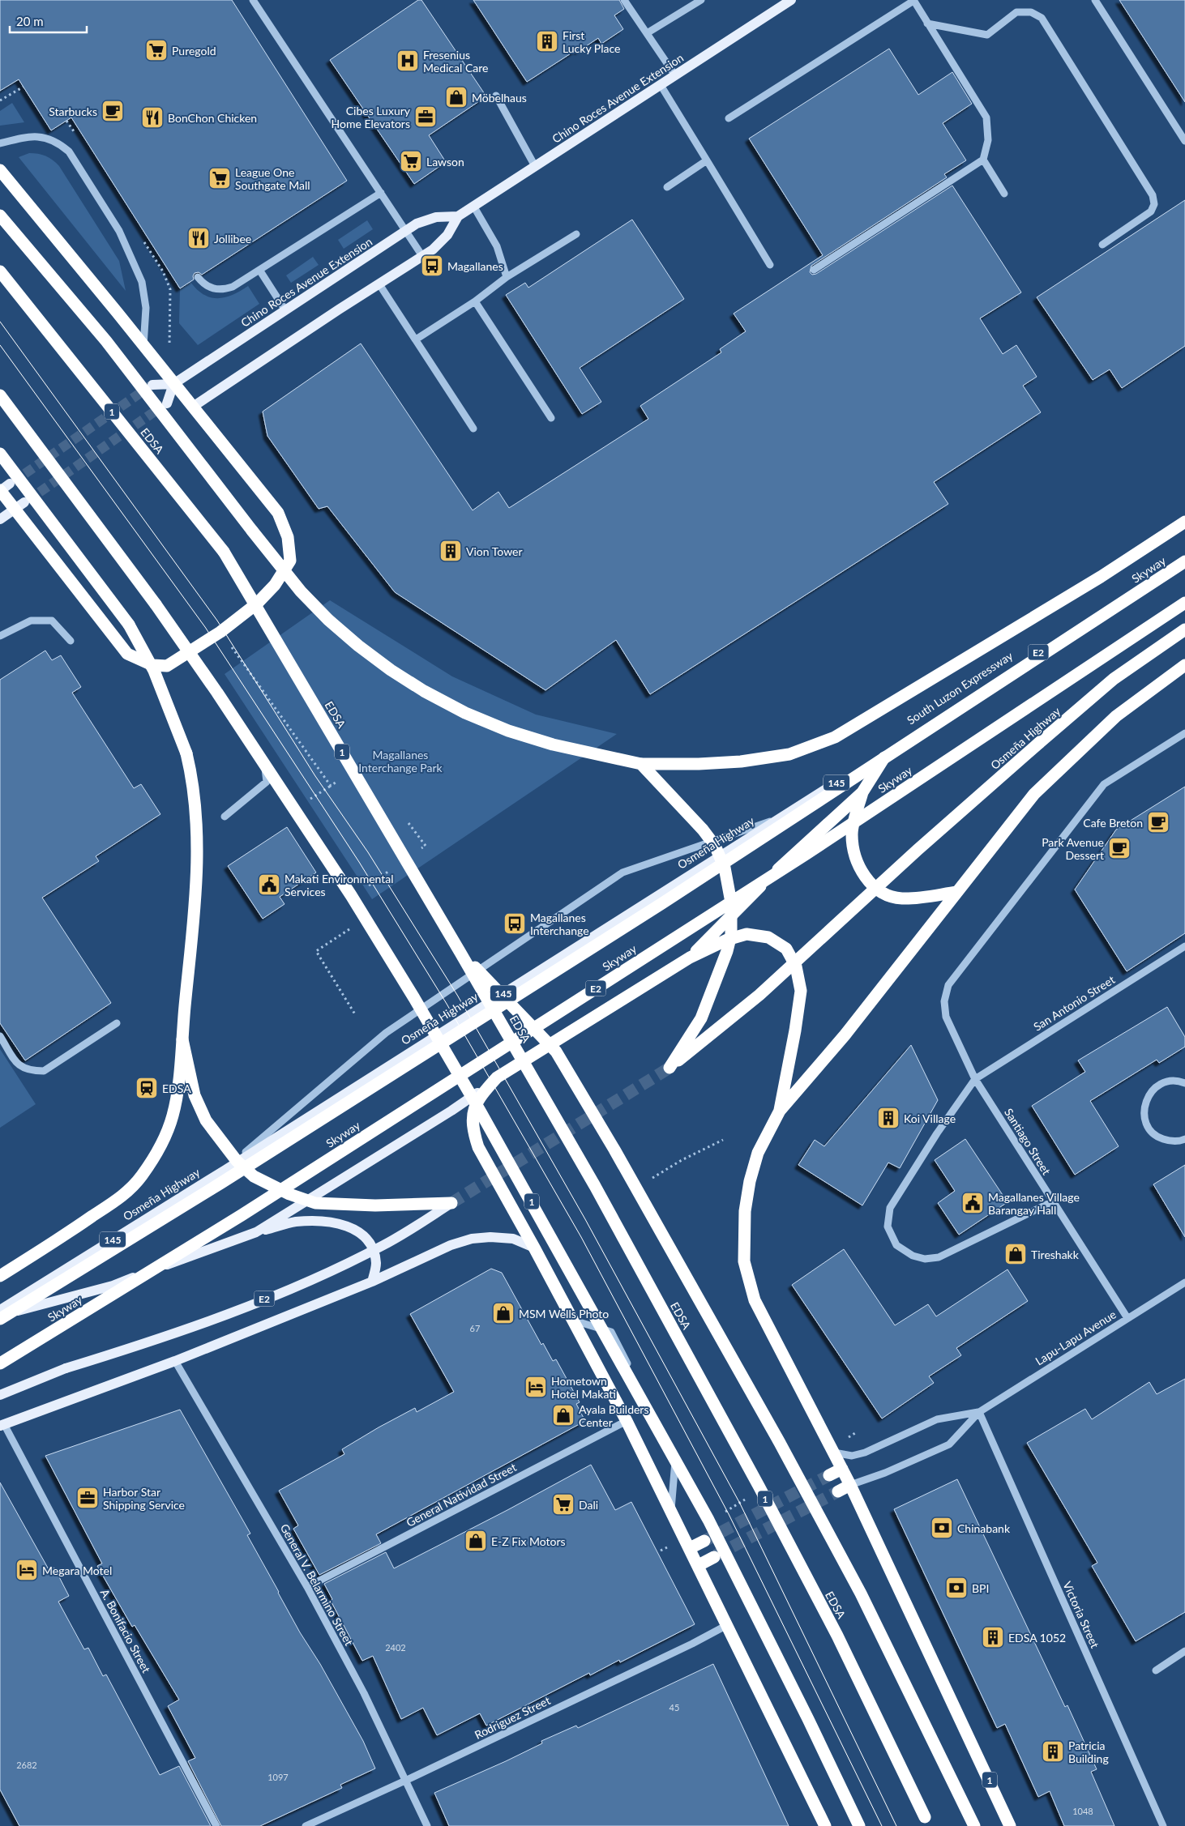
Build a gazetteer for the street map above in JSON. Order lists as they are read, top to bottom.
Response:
{
  "streets": {
    "highway": [
      "1",
      "EDSA",
      "Skyway",
      "E2",
      "South Luzon Expressway",
      "Osmeña Highway"
    ],
    "main road": ["Chino Roces Avenue Extension", "145"],
    "street": [
      "San Antonio Street",
      "Santiago Street",
      "Lapu-Lapu Avenue",
      "General Natividad Street",
      "General V. Belarmino Street",
      "Victoria Street",
      "A. Bonifacio Street",
      "Rodriguez Street"
    ]
  },
  "crossings": [
    ["1", "EDSA"],
    ["1", "Lapu-Lapu Avenue"],
    ["South Luzon Expressway", "Osmeña Highway"],
    ["San Antonio Street", "Santiago Street"],
    ["Santiago Street", "Lapu-Lapu Avenue"],
    ["Lapu-Lapu Avenue", "Victoria Street"],
    ["General Natividad Street", "General V. Belarmino Street"],
    ["General V. Belarmino Street", "Rodriguez Street"]
  ],
  "parks": ["Magallanes Interchange Park"],
  "places": {
    "building": [
      "First Lucky Place",
      "Vion Tower",
      "Koi Village",
      "EDSA 1052",
      "Patricia Building"
    ],
    "supermarket": [
      "Puregold",
      "Lawson",
      "League One Southgate Mall",
      "Dali"
    ],
    "hospital": ["Fresenius Medical Care"],
    "shop": [
      "Möbelhaus",
      "Tireshakk",
      "MSM Wells Photo",
      "Ayala Builders Center",
      "E-Z Fix Motors"
    ],
    "cafe": ["Starbucks", "Cafe Breton", "Park Avenue Dessert"],
    "office": ["Cibes Luxury Home Elevators", "Harbor Star Shipping Service"],
    "restaurant": ["BonChon Chicken", "Jollibee"],
    "bus stop": ["Magallanes", "Magallanes Interchange"],
    "public building": ["Makati Environmental Services", "Magallanes Village Barangay Hall"],
    "station": ["EDSA"],
    "hotel": ["Hometown Hotel Makati", "Megara Motel"],
    "bank": ["Chinabank", "BPI"]
  },
  "house_numbers": [
    "67",
    "2402",
    "45",
    "2682",
    "1097",
    "1048"
  ],
  "scale_bar": "20 m"
}
